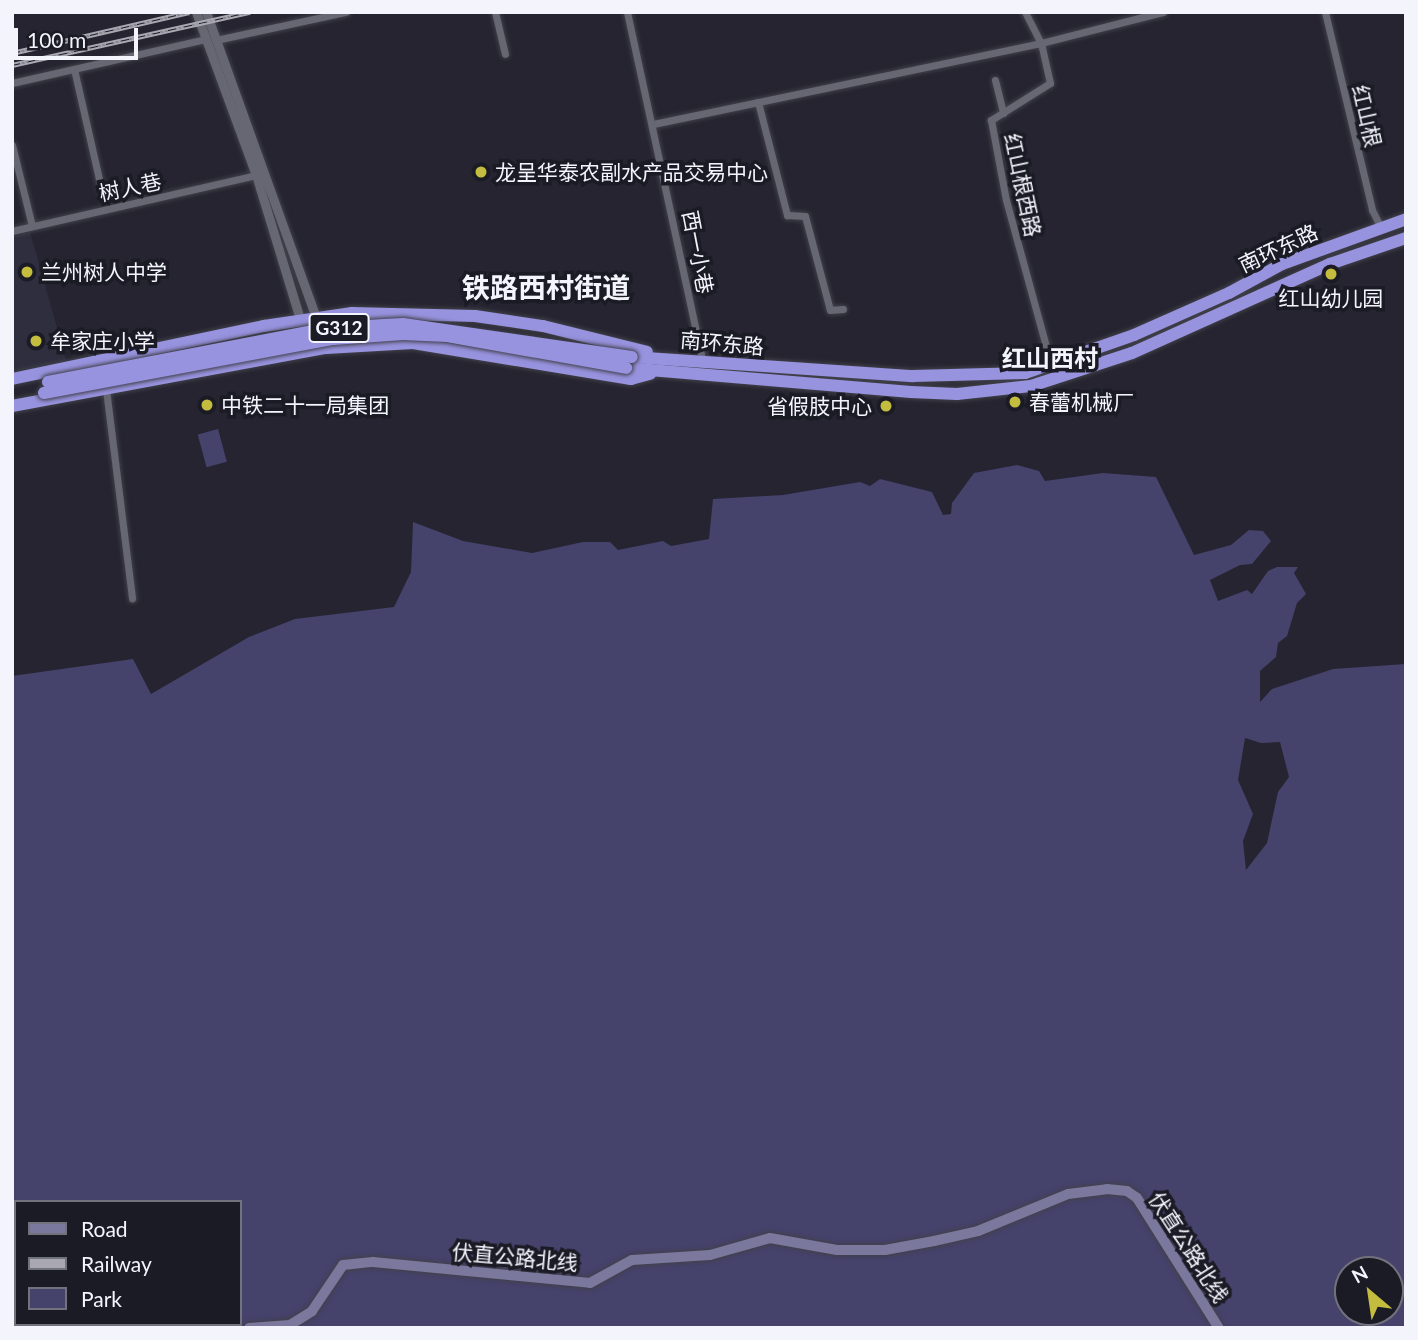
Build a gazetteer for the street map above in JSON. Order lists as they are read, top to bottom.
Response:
{
  "streets": {
    "highway": ["南环东路", "G312"],
    "main road": ["伏直公路北线"],
    "street": [
      "红山根",
      "红山根西路",
      "树人巷",
      "西一小巷"
    ]
  },
  "crossings": [
    ["红山根", "南环东路"],
    ["红山根西路", "南环东路"],
    ["南环东路", "西一小巷"]
  ],
  "districts": ["铁路西村街道", "红山西村"],
  "places": [
    "龙呈华泰农副水产品交易中心",
    "兰州树人中学",
    "红山幼儿园",
    "牟家庄小学",
    "春蕾机械厂",
    "中铁二十一局集团",
    "省假肢中心"
  ],
  "legend": ["Road", "Railway", "Park"],
  "scale_bar": "100 m",
  "north": "top left"
}
